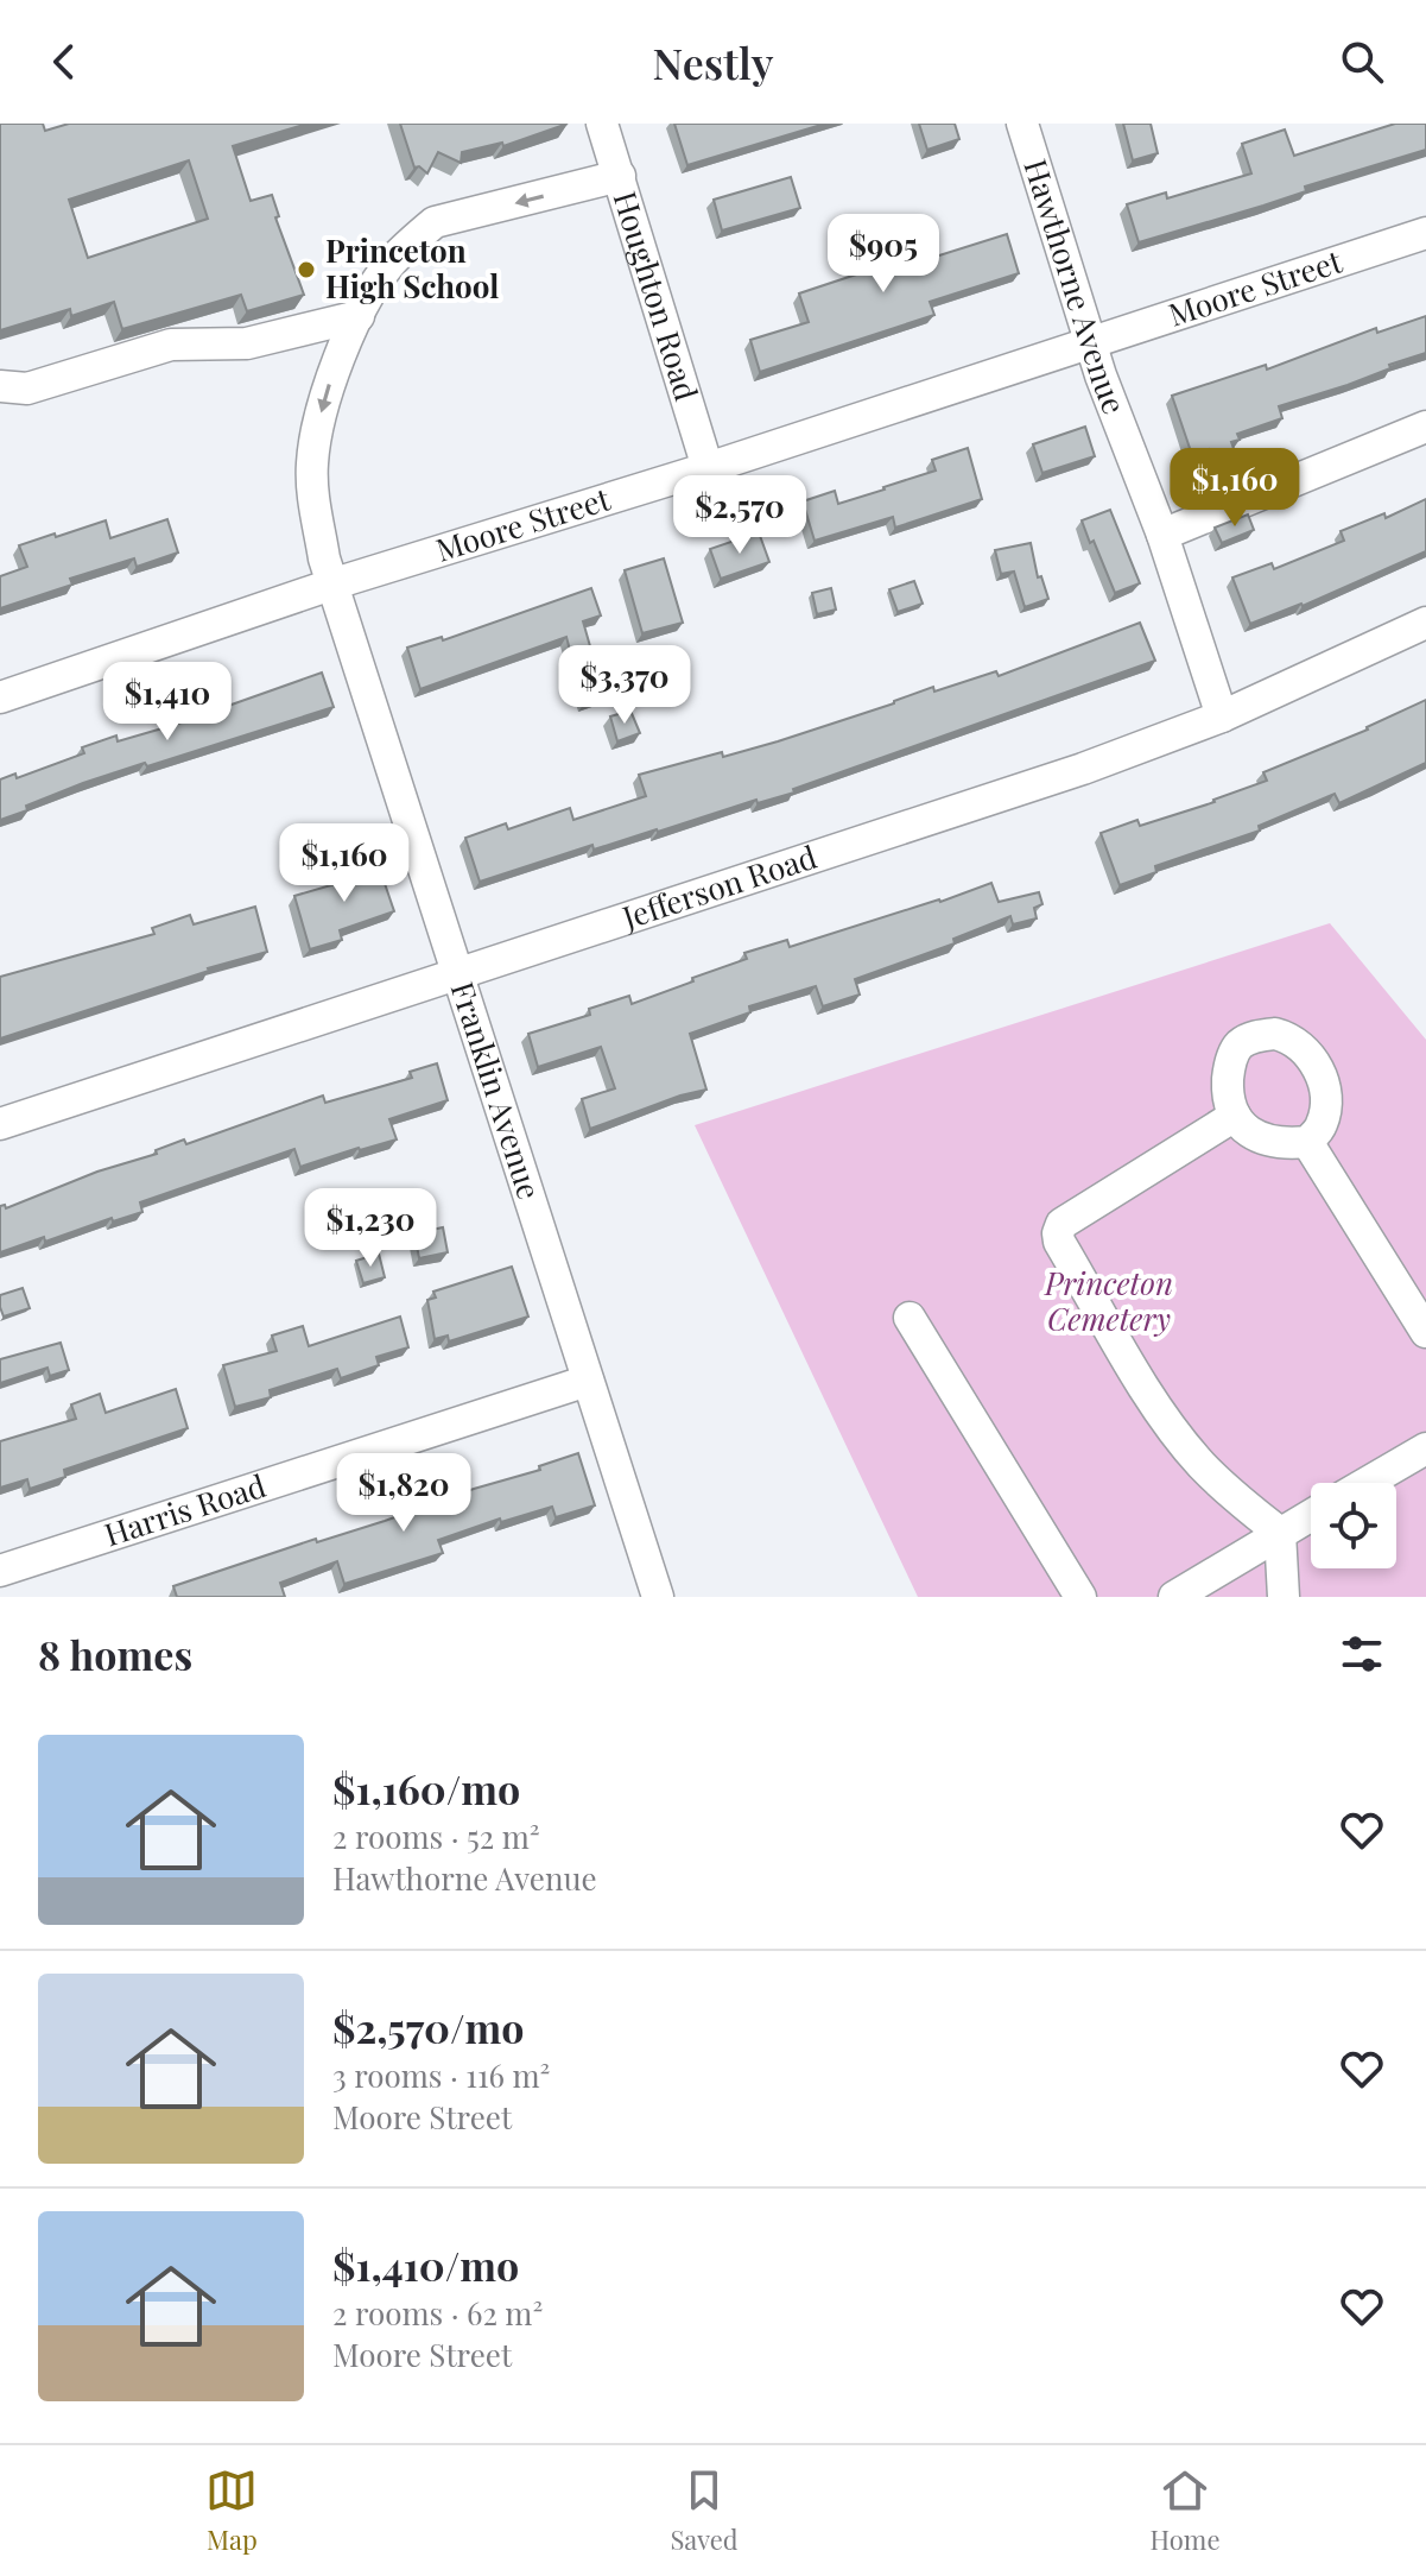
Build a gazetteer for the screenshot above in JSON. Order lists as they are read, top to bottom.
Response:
{
  "streets": {
    "street": [
      "Hawthorne Avenue",
      "Moore Street",
      "Houghton Road",
      "Jefferson Road",
      "Franklin Avenue",
      "Harris Road"
    ]
  },
  "crossings": [
    ["Hawthorne Avenue", "Moore Street"],
    ["Hawthorne Avenue", "Jefferson Road"],
    ["Moore Street", "Houghton Road"],
    ["Moore Street", "Franklin Avenue"],
    ["Houghton Road", "Franklin Avenue"],
    ["Jefferson Road", "Franklin Avenue"],
    ["Franklin Avenue", "Harris Road"]
  ],
  "parks": ["Princeton Cemetery"],
  "places": ["Princeton High School"],
  "page": {
    "header": "Nestly",
    "price": [
      "$905",
      "$1,160",
      "$2,570",
      "$3,370",
      "$1,410",
      "$1,160",
      "$1,230",
      "$1,820"
    ],
    "heading": "8 homes",
    "list": [
      {
        "name": "$1,160/mo",
        "note": "2 rooms · 52 m² · Hawthorne Avenue"
      },
      {
        "name": "$2,570/mo",
        "note": "3 rooms · 116 m² · Moore Street"
      },
      {
        "name": "$1,410/mo",
        "note": "2 rooms · 62 m² · Moore Street"
      }
    ],
    "tabs": ["Map", "Saved", "Home"]
  }
}
